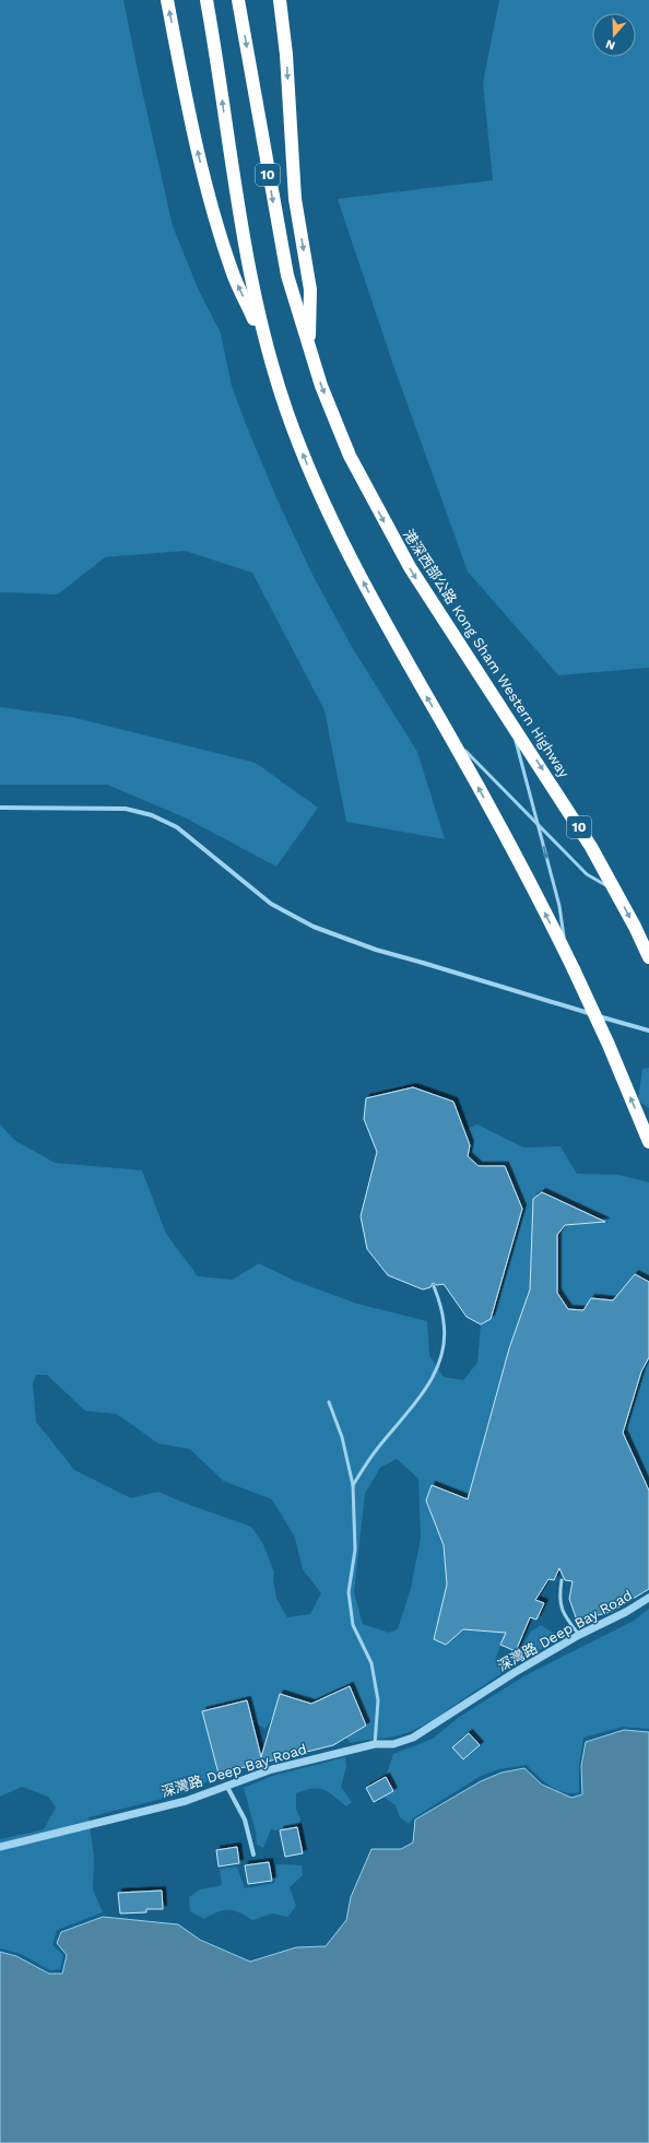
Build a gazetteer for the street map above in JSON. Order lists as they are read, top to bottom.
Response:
{
  "streets": {
    "highway": ["10", "港深西部公路 Kong Sham Western Highway"],
    "street": ["深灣路 Deep Bay Road"]
  },
  "north": "bottom"
}
